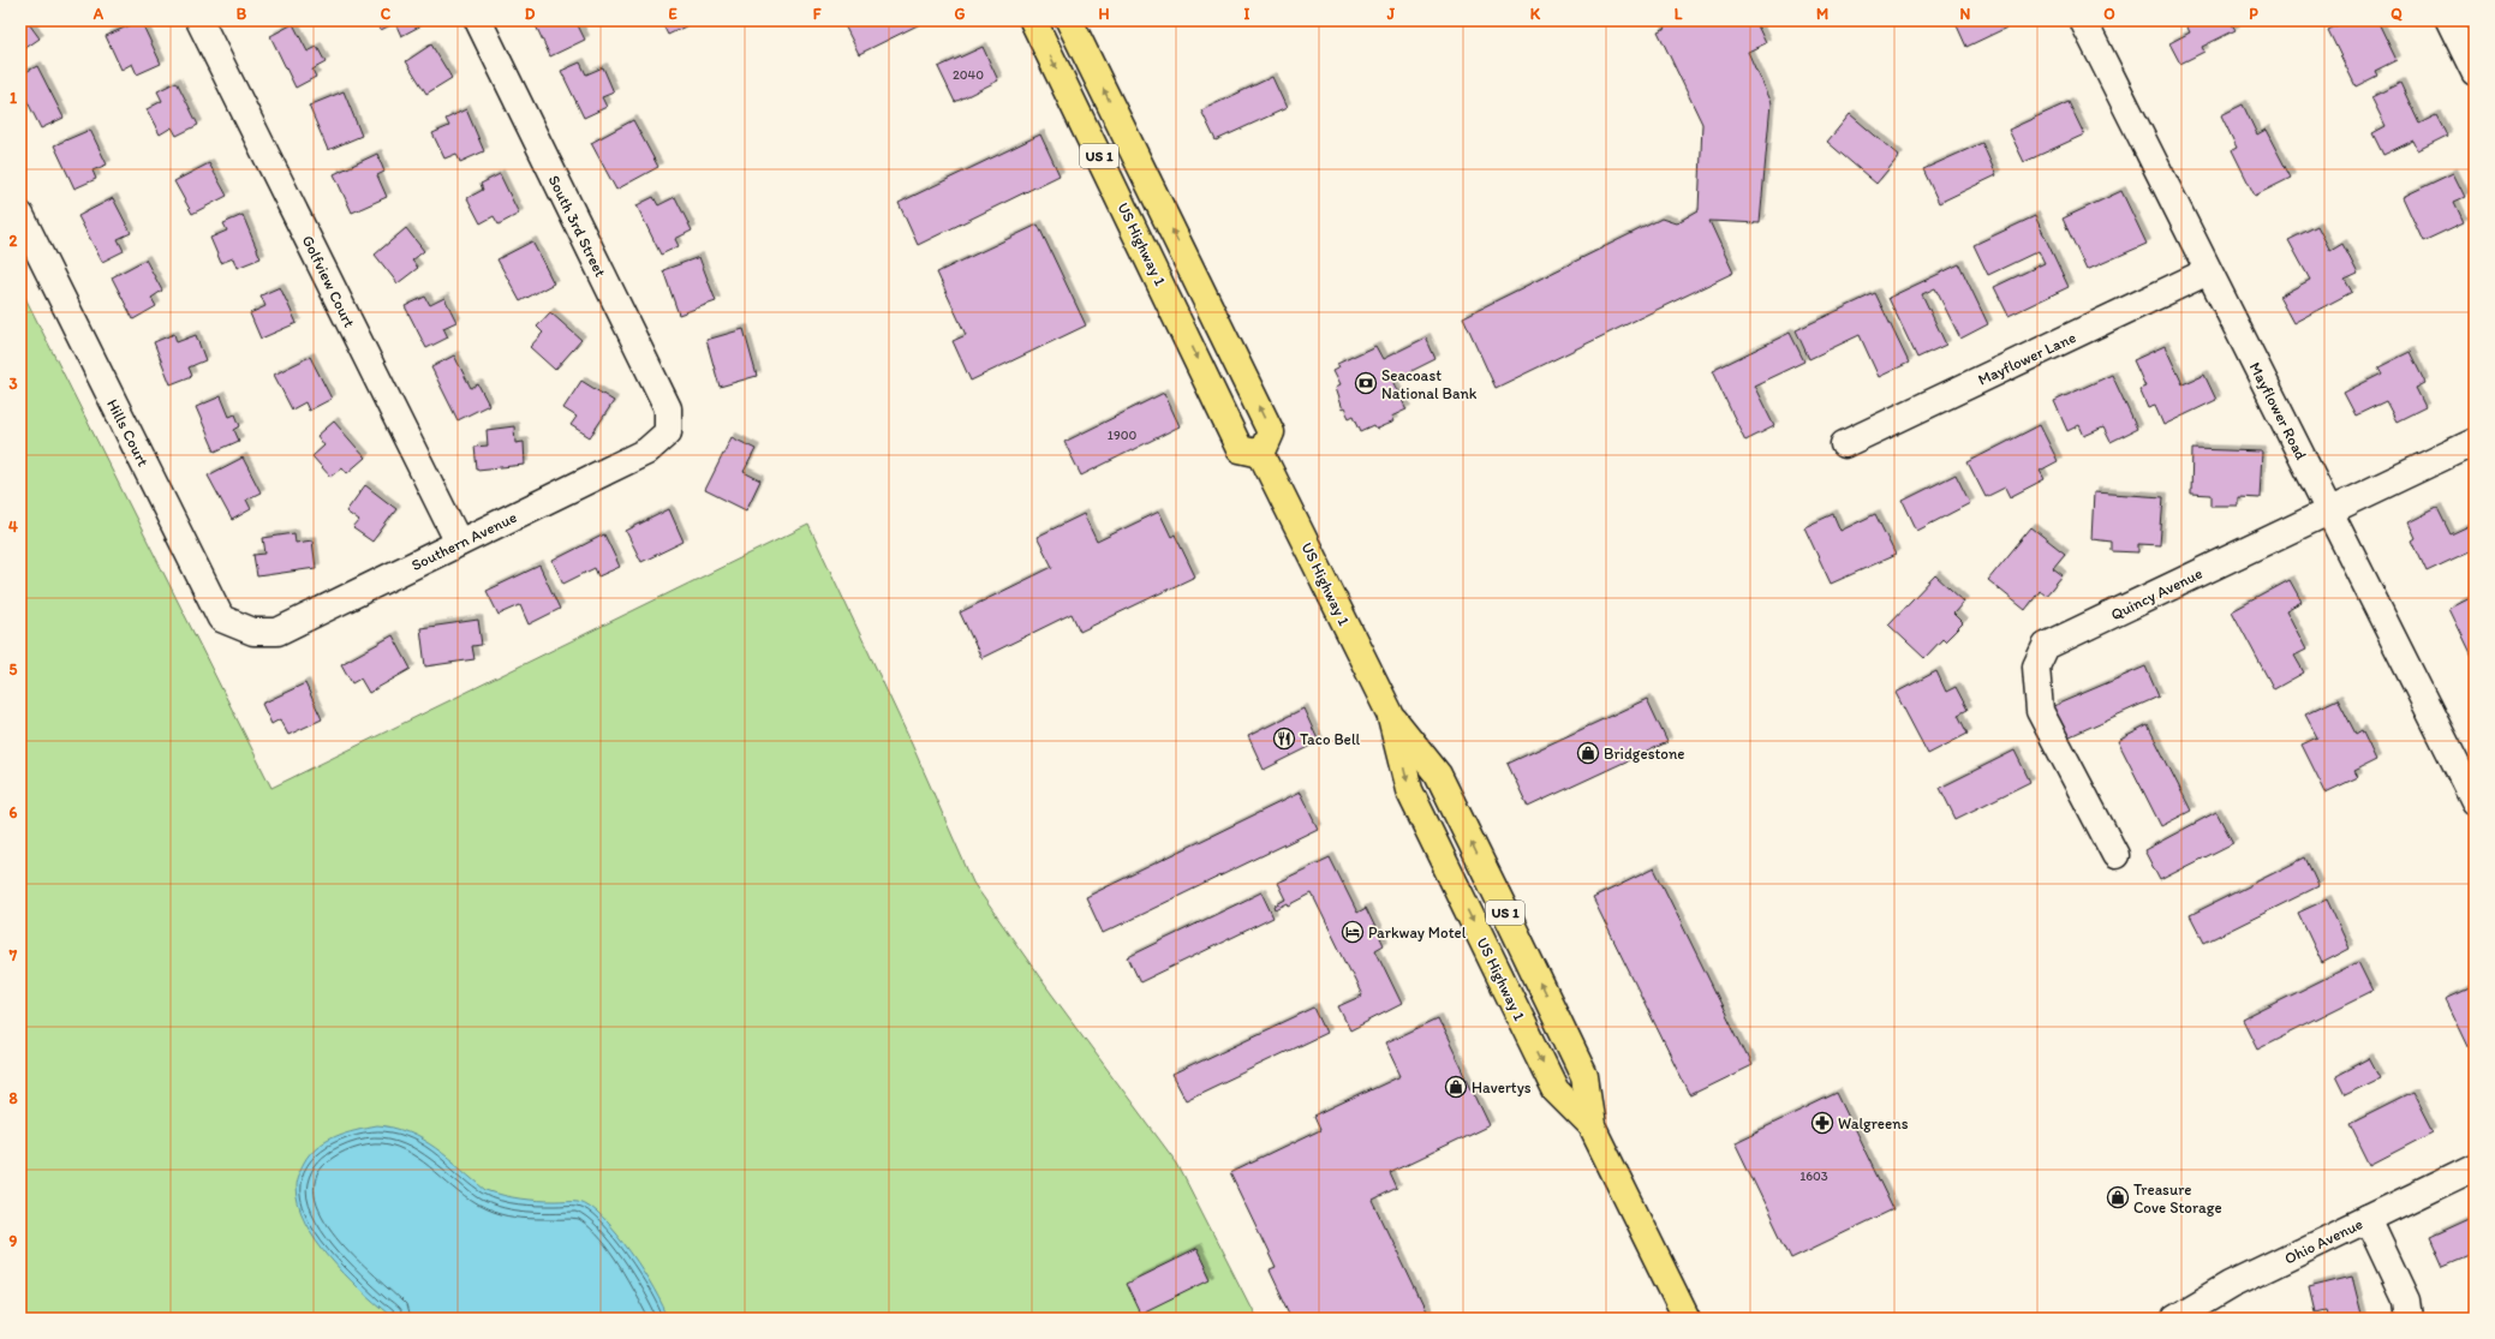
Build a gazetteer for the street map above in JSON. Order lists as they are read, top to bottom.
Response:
{
  "streets": {
    "main road": ["US 1", "US Highway 1"],
    "street": [
      "South 3rd Street",
      "Golfview Court",
      "Mayflower Lane",
      "Mayflower Road",
      "Hills Court",
      "Southern Avenue",
      "Quincy Avenue",
      "Ohio Avenue"
    ]
  },
  "crossings": [
    ["US 1", "US Highway 1"],
    ["South 3rd Street", "Southern Avenue"],
    ["Golfview Court", "Southern Avenue"],
    ["Mayflower Lane", "Mayflower Road"],
    ["Mayflower Road", "Quincy Avenue"],
    ["Hills Court", "Southern Avenue"]
  ],
  "places": {
    "bank": ["Seacoast National Bank"],
    "restaurant": ["Taco Bell"],
    "shop": ["Bridgestone", "Havertys", "Treasure Cove Storage"],
    "hotel": ["Parkway Motel"],
    "pharmacy": ["Walgreens"]
  },
  "house_numbers": ["2040", "1900", "1603"],
  "grid": {
    "columns": [
      "A",
      "B",
      "C",
      "D",
      "E",
      "F",
      "G",
      "H",
      "I",
      "J",
      "K",
      "L",
      "M",
      "N",
      "O",
      "P",
      "Q"
    ],
    "rows": [
      "1",
      "2",
      "3",
      "4",
      "5",
      "6",
      "7",
      "8",
      "9"
    ]
  }
}
